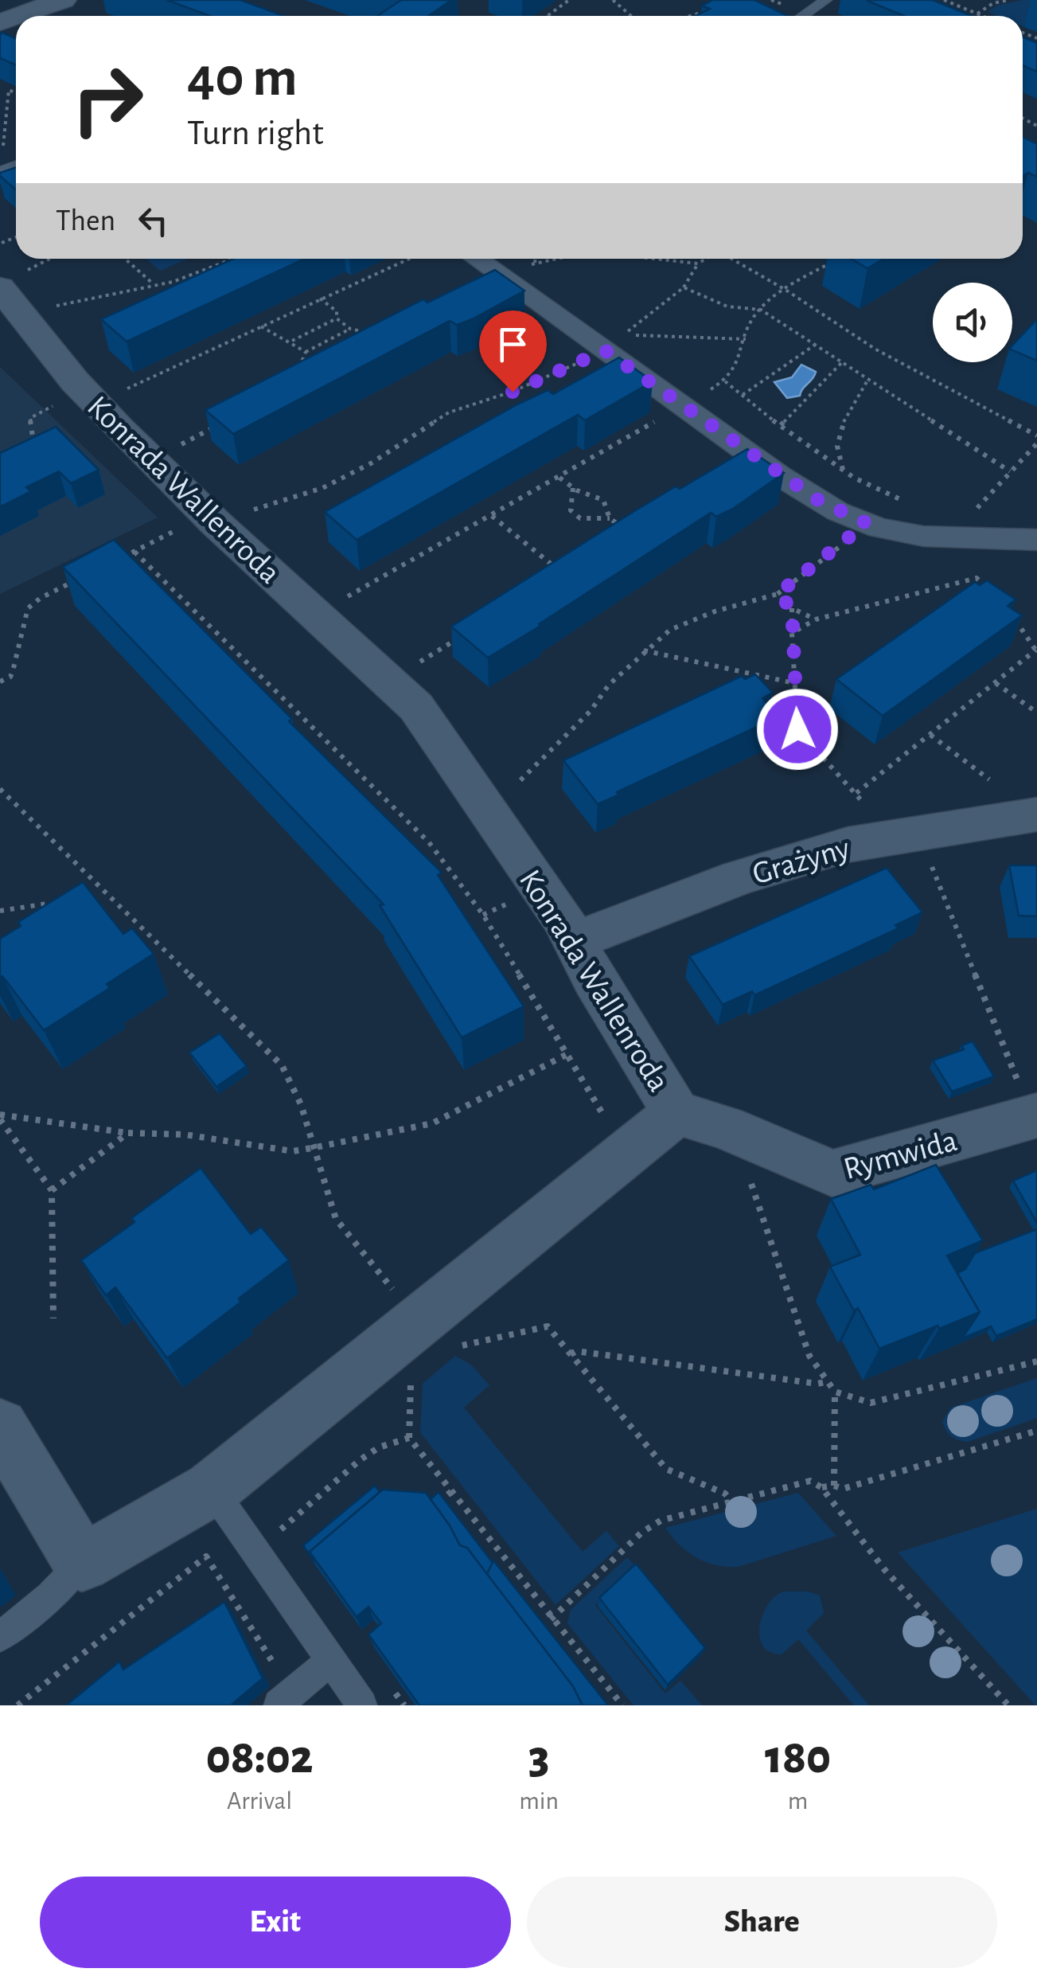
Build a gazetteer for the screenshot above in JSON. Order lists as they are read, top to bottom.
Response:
{
  "streets": {
    "street": ["Konrada Wallenroda", "Grażyny", "Rymwida"]
  },
  "crossings": [
    ["Konrada Wallenroda", "Grażyny"],
    ["Konrada Wallenroda", "Rymwida"]
  ],
  "page": {
    "turn": ["40 m", "Turn right"],
    "then": "Then",
    "eta": [
      "08:02",
      "Arrival",
      "3",
      "min",
      "180",
      "m"
    ],
    "buttons": ["Exit", "Share"]
  }
}
